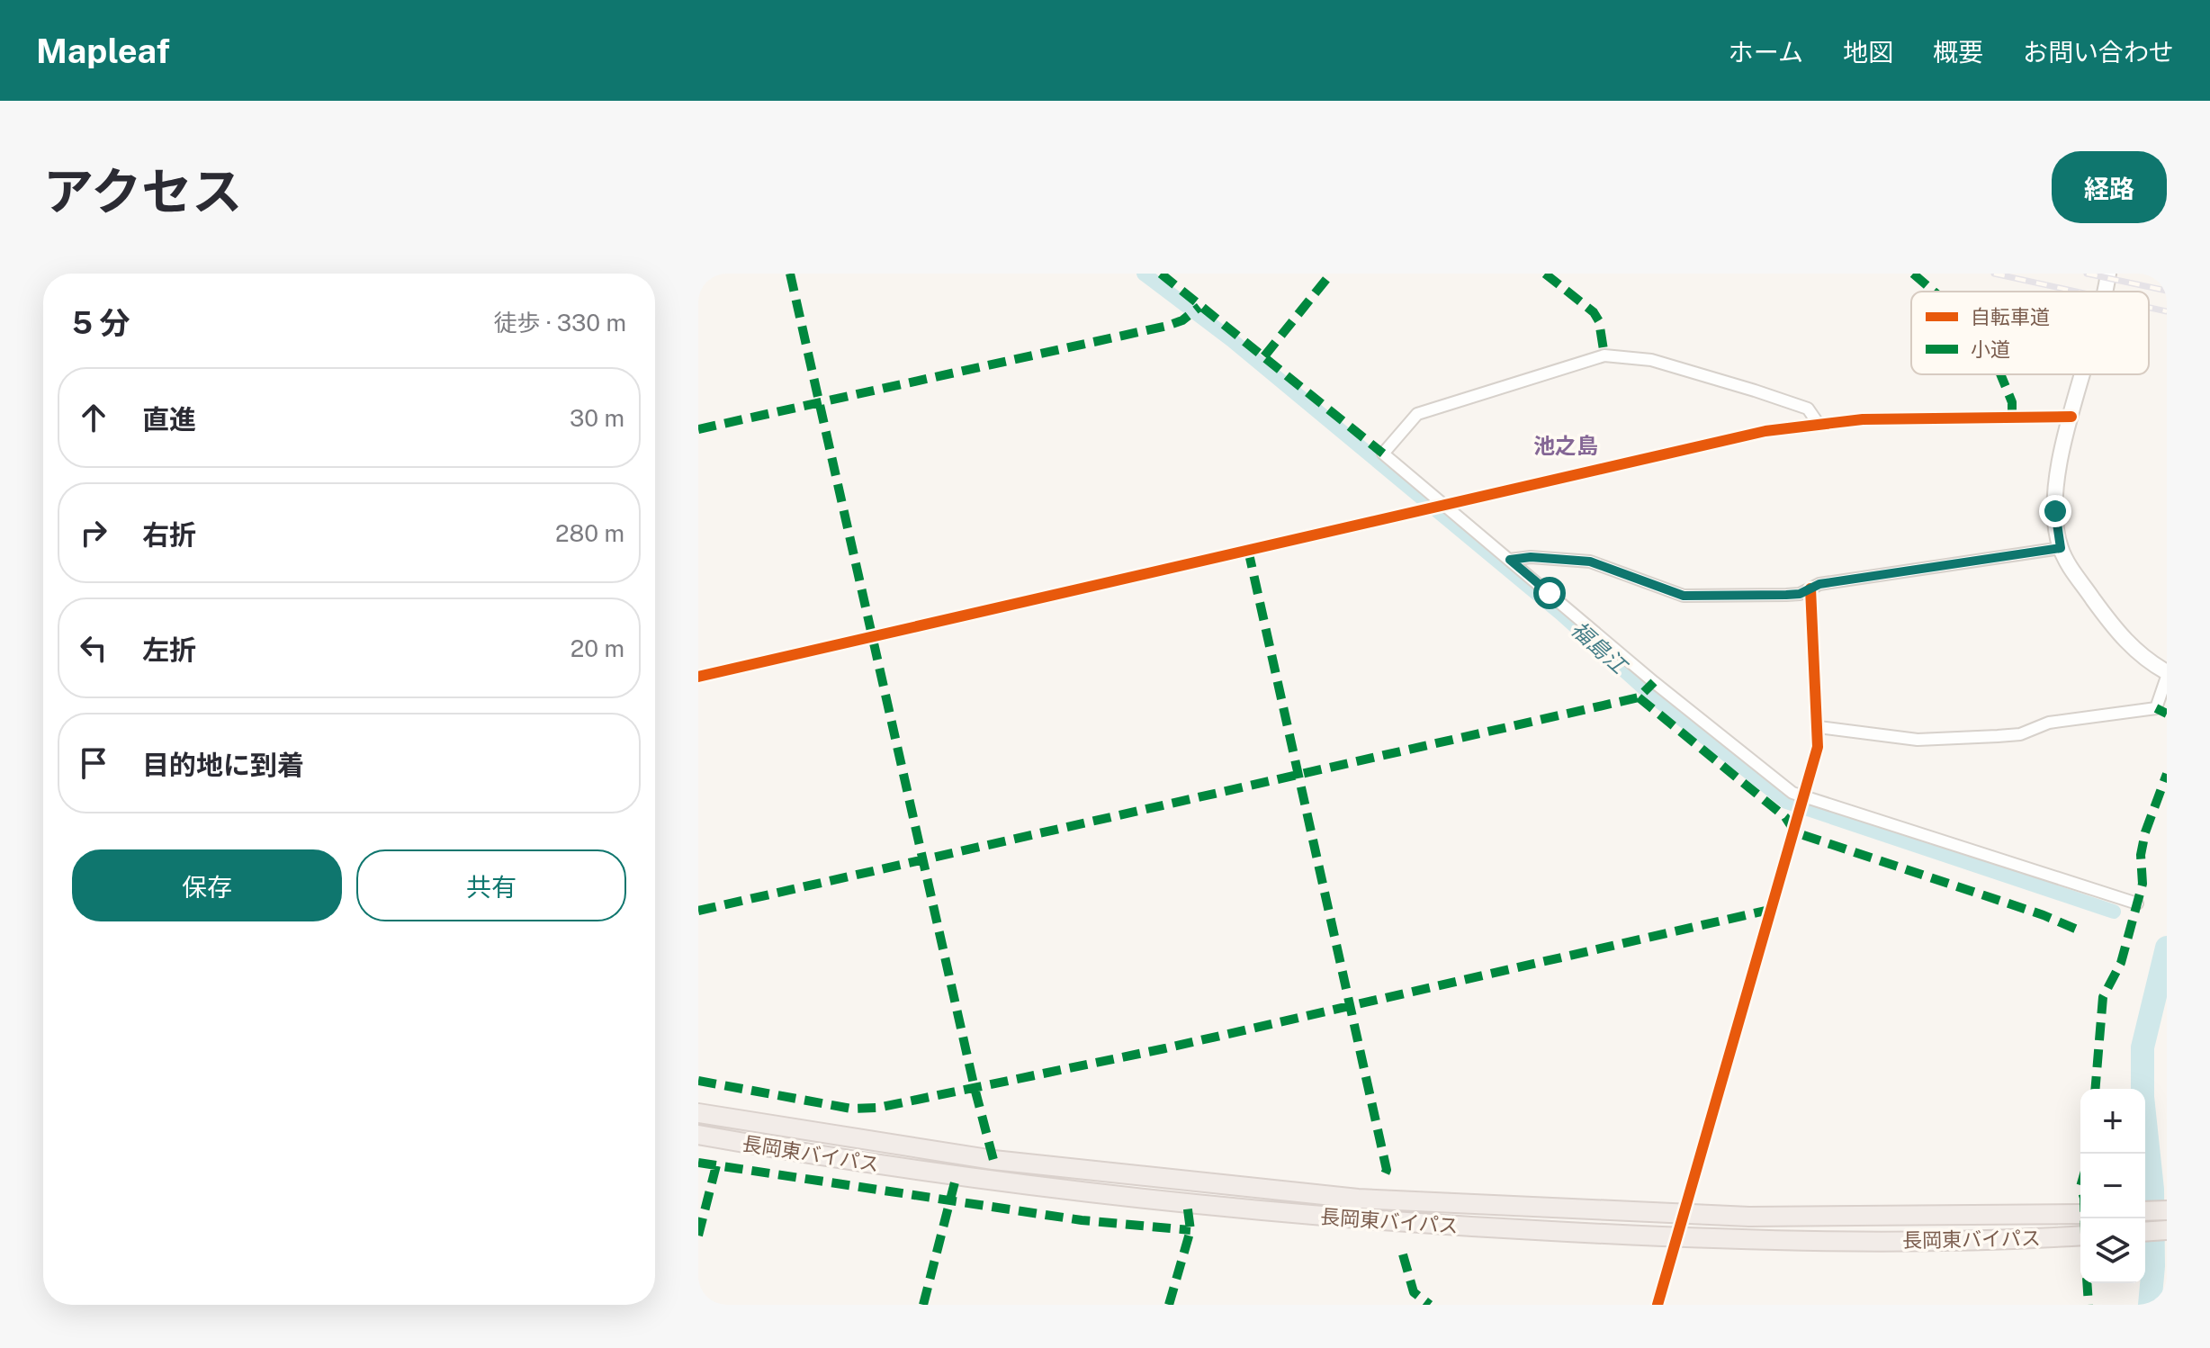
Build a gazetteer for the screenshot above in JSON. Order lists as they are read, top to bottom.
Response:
{
  "streets": {
    "highway": ["長岡東バイパス"]
  },
  "districts": ["池之島"],
  "water": ["福島江"],
  "legend": ["自転車道", "小道"],
  "page": {
    "header": "Mapleaf",
    "nav": [
      "ホーム",
      "地図",
      "概要",
      "お問い合わせ"
    ],
    "title": "アクセス",
    "buttons": [
      "経路",
      ["保存", "共有"]
    ],
    "heading": ["5 分", "徒歩 · 330 m"],
    "list": [
      ["直進", "30 m"],
      ["右折", "280 m"],
      ["左折", "20 m"],
      "目的地に到着"
    ],
    "map_buttons": ["+", "−"]
  }
}
